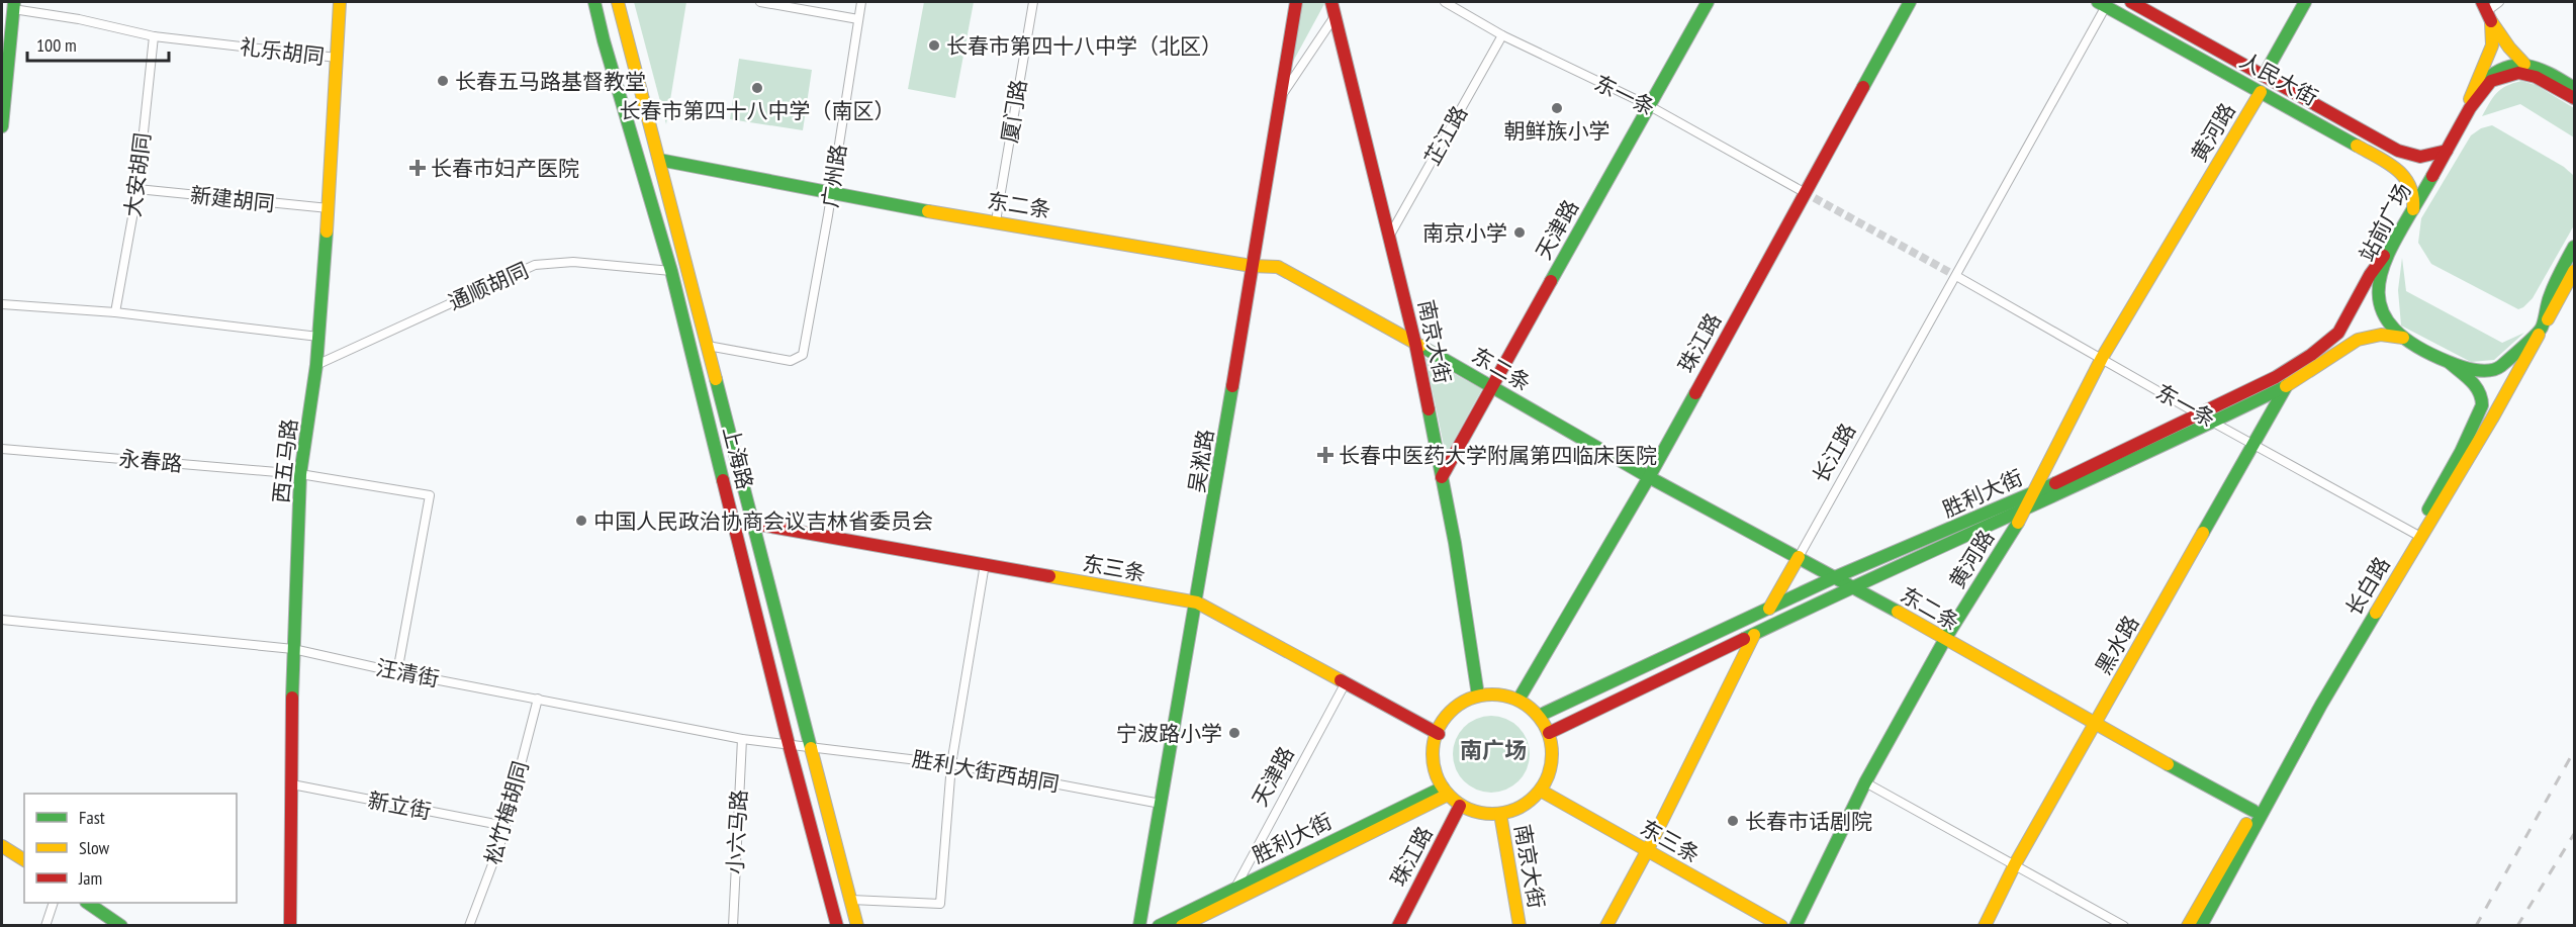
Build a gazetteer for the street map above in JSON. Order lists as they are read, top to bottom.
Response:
{
  "streets": {
    "main road": [
      "人民大街",
      "黄河路",
      "东二条",
      "站前广场",
      "天津路",
      "南京大街",
      "珠江路",
      "长江路",
      "上海路",
      "西五马路",
      "吴淞路",
      "胜利大街",
      "东三条",
      "长白路",
      "黑水路"
    ],
    "street": [
      "礼乐胡同",
      "东一条",
      "厦门路",
      "芷江路",
      "大安胡同",
      "广州路",
      "新建胡同",
      "通顺胡同",
      "永春路",
      "汪清街",
      "胜利大街西胡同",
      "新立街",
      "松竹梅胡同",
      "小六马路"
    ]
  },
  "crossings": [
    ["礼乐胡同", "大安胡同"],
    ["礼乐胡同", "西五马路"],
    ["人民大街", "黄河路"],
    ["人民大街", "站前广场"],
    ["人民大街", "长江路"],
    ["东一条", "黄河路"],
    ["东一条", "芷江路"],
    ["东一条", "天津路"],
    ["东一条", "珠江路"],
    ["东一条", "长江路"],
    ["东一条", "胜利大街"],
    ["东一条", "长白路"],
    ["东一条", "黑水路"],
    ["厦门路", "东二条"],
    ["黄河路", "东二条"],
    ["黄河路", "胜利大街"],
    ["芷江路", "南京大街"],
    ["大安胡同", "新建胡同"],
    ["广州路", "东二条"],
    ["广州路", "上海路"],
    ["新建胡同", "西五马路"],
    ["东二条", "天津路"],
    ["东二条", "南京大街"],
    ["东二条", "珠江路"],
    ["东二条", "长江路"],
    ["东二条", "上海路"],
    ["东二条", "吴淞路"],
    ["东二条", "胜利大街"],
    ["东二条", "长白路"],
    ["东二条", "黑水路"],
    ["站前广场", "胜利大街"],
    ["站前广场", "长白路"],
    ["天津路", "南京大街"],
    ["天津路", "胜利大街"],
    ["天津路", "东三条"],
    ["通顺胡同", "上海路"],
    ["通顺胡同", "西五马路"],
    ["南京大街", "珠江路"],
    ["南京大街", "胜利大街"],
    ["南京大街", "东三条"],
    ["珠江路", "胜利大街"],
    ["珠江路", "东三条"],
    ["长江路", "胜利大街"],
    ["长江路", "东三条"],
    ["上海路", "东三条"],
    ["上海路", "汪清街"],
    ["上海路", "胜利大街西胡同"],
    ["永春路", "西五马路"],
    ["永春路", "汪清街"],
    ["西五马路", "汪清街"],
    ["西五马路", "新立街"],
    ["吴淞路", "东三条"],
    ["吴淞路", "胜利大街西胡同"],
    ["胜利大街", "东三条"],
    ["胜利大街", "黑水路"],
    ["汪清街", "胜利大街西胡同"],
    ["汪清街", "松竹梅胡同"],
    ["汪清街", "小六马路"],
    ["新立街", "松竹梅胡同"]
  ],
  "districts": ["南广场"],
  "places": {
    "other": [
      "长春市第四十八中学（北区）",
      "长春五马路基督教堂",
      "长春市第四十八中学（南区）",
      "朝鲜族小学",
      "南京小学",
      "中国人民政治协商会议吉林省委员会",
      "宁波路小学",
      "长春市话剧院"
    ],
    "health": ["长春市妇产医院", "长春中医药大学附属第四临床医院"]
  },
  "legend": ["Fast", "Slow", "Jam"],
  "scale_bar": "100 m"
}
